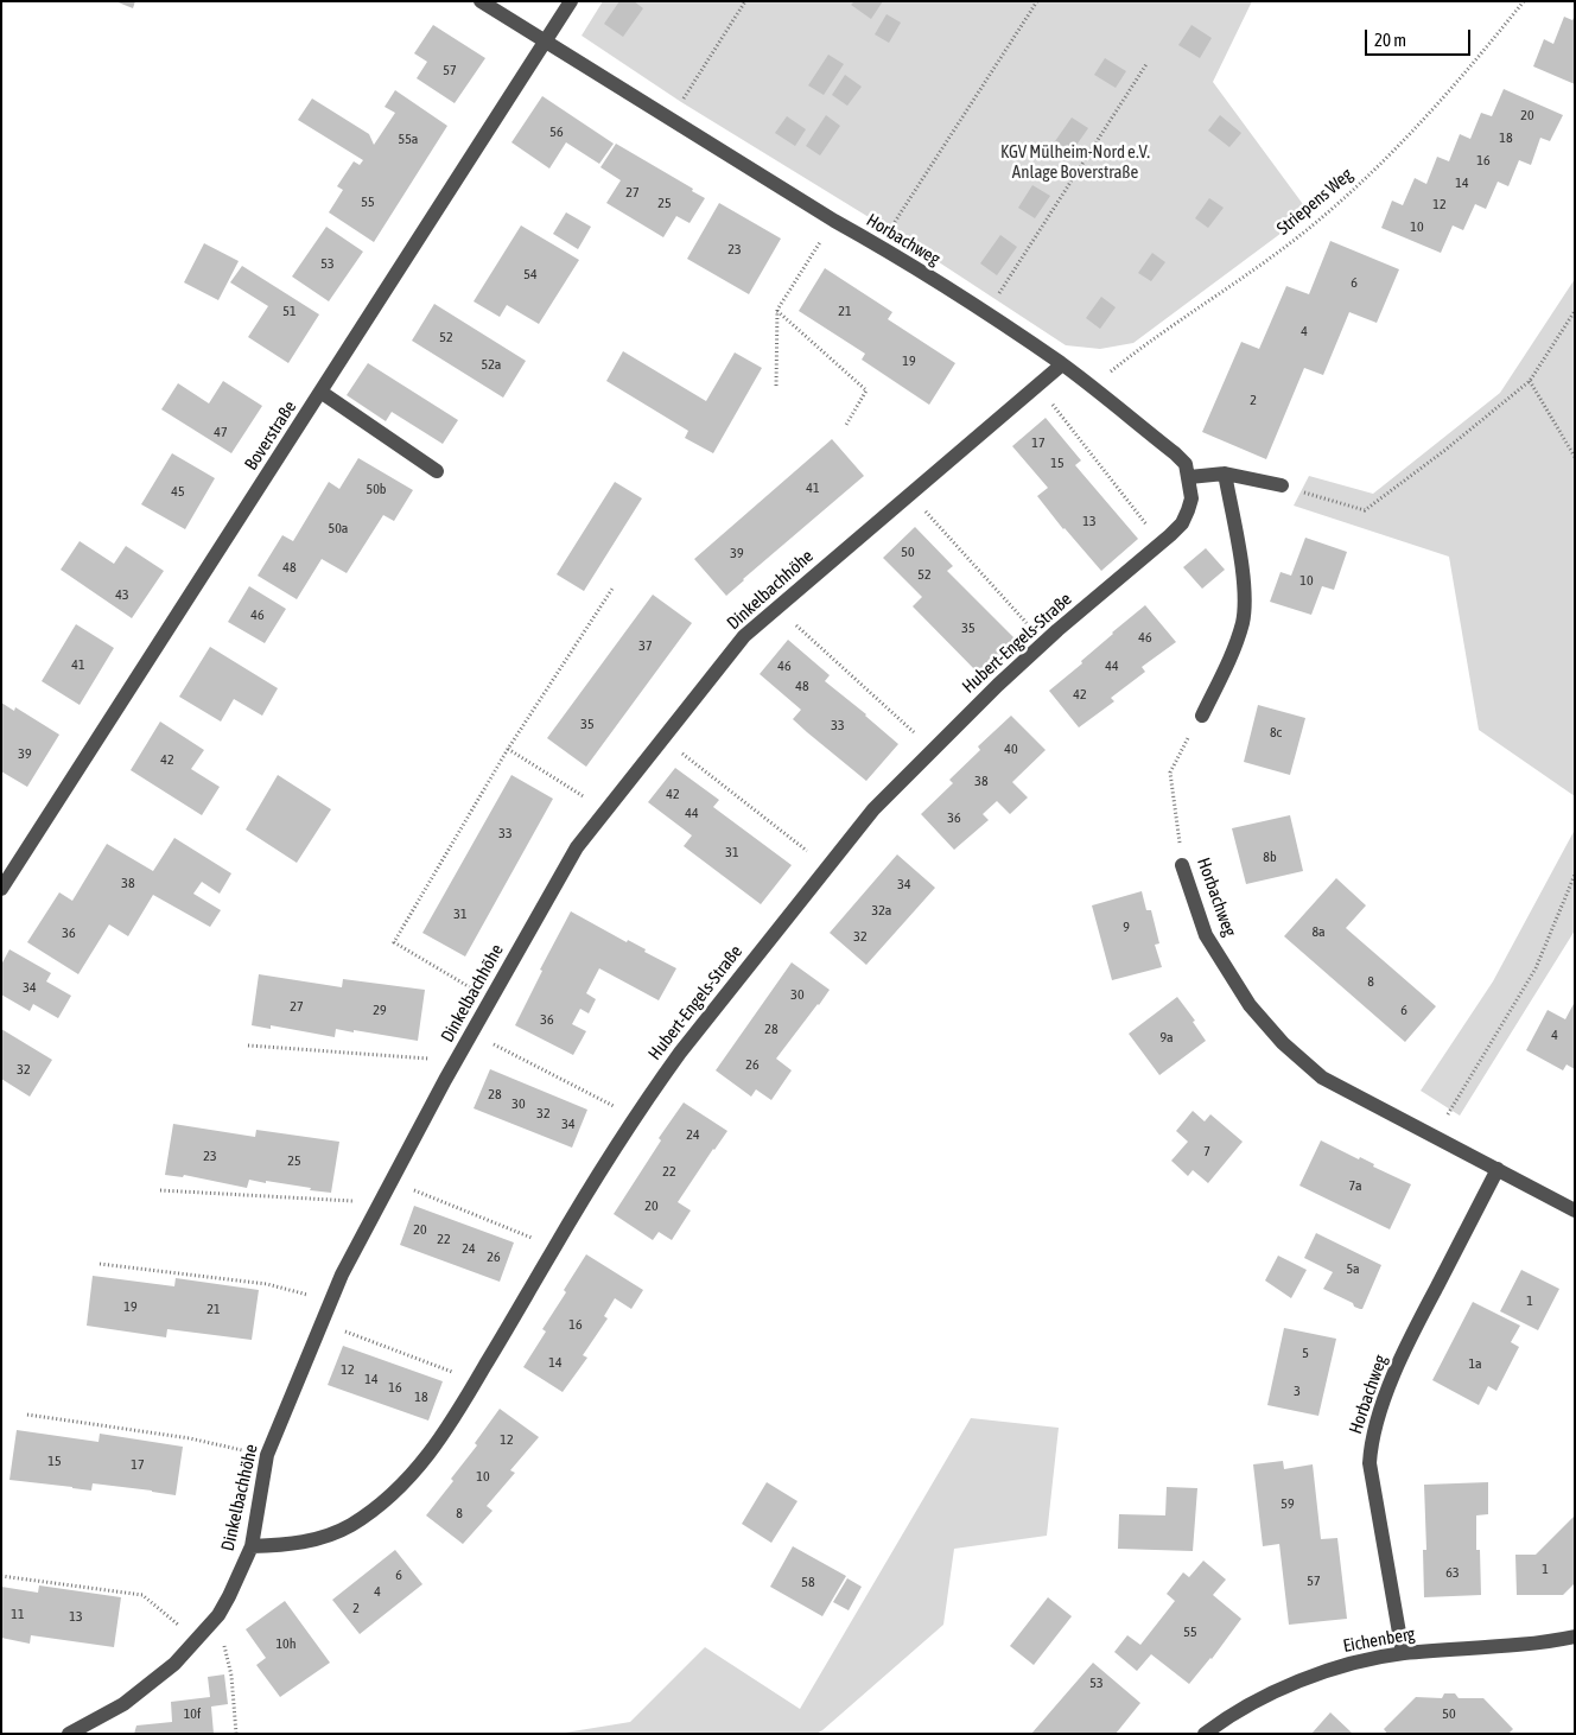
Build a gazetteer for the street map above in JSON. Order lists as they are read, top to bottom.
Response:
{
  "streets": {
    "street": [
      "Horbachweg",
      "Boverstraße",
      "Dinkelbachhöhe",
      "Hubert-Engels-Straße",
      "Eichenberg"
    ],
    "path": ["Striepens Weg"]
  },
  "crossings": [
    ["Striepens Weg", "Horbachweg"],
    ["Horbachweg", "Boverstraße"],
    ["Horbachweg", "Dinkelbachhöhe"],
    ["Horbachweg", "Hubert-Engels-Straße"],
    ["Horbachweg", "Eichenberg"],
    ["Dinkelbachhöhe", "Hubert-Engels-Straße"]
  ],
  "parks": ["KGV Mülheim-Nord e.V. Anlage Boverstraße"],
  "house_numbers": [
    "57",
    "20",
    "56",
    "18",
    "55a",
    "16",
    "14",
    "27",
    "55",
    "25",
    "12",
    "10",
    "23",
    "53",
    "54",
    "6",
    "51",
    "21",
    "4",
    "52",
    "19",
    "52a",
    "2",
    "47",
    "17",
    "15",
    "41",
    "50b",
    "45",
    "13",
    "50a",
    "50",
    "39",
    "48",
    "52",
    "10",
    "43",
    "46",
    "35",
    "46",
    "37",
    "41",
    "46",
    "44",
    "48",
    "42",
    "35",
    "33",
    "8c",
    "40",
    "39",
    "42",
    "38",
    "42",
    "44",
    "36",
    "33",
    "31",
    "8b",
    "38",
    "34",
    "32a",
    "31",
    "9",
    "8a",
    "36",
    "32",
    "8",
    "34",
    "30",
    "27",
    "29",
    "6",
    "36",
    "28",
    "4",
    "9a",
    "26",
    "32",
    "28",
    "30",
    "32",
    "34",
    "24",
    "7",
    "23",
    "25",
    "22",
    "7a",
    "20",
    "20",
    "22",
    "24",
    "26",
    "5a",
    "1",
    "19",
    "21",
    "16",
    "5",
    "14",
    "1a",
    "12",
    "14",
    "16",
    "3",
    "18",
    "12",
    "15",
    "17",
    "10",
    "59",
    "8",
    "1",
    "63",
    "6",
    "57",
    "58",
    "4",
    "2",
    "11",
    "13",
    "55",
    "10h",
    "53",
    "10f",
    "50"
  ],
  "scale_bar": "20 m"
}
